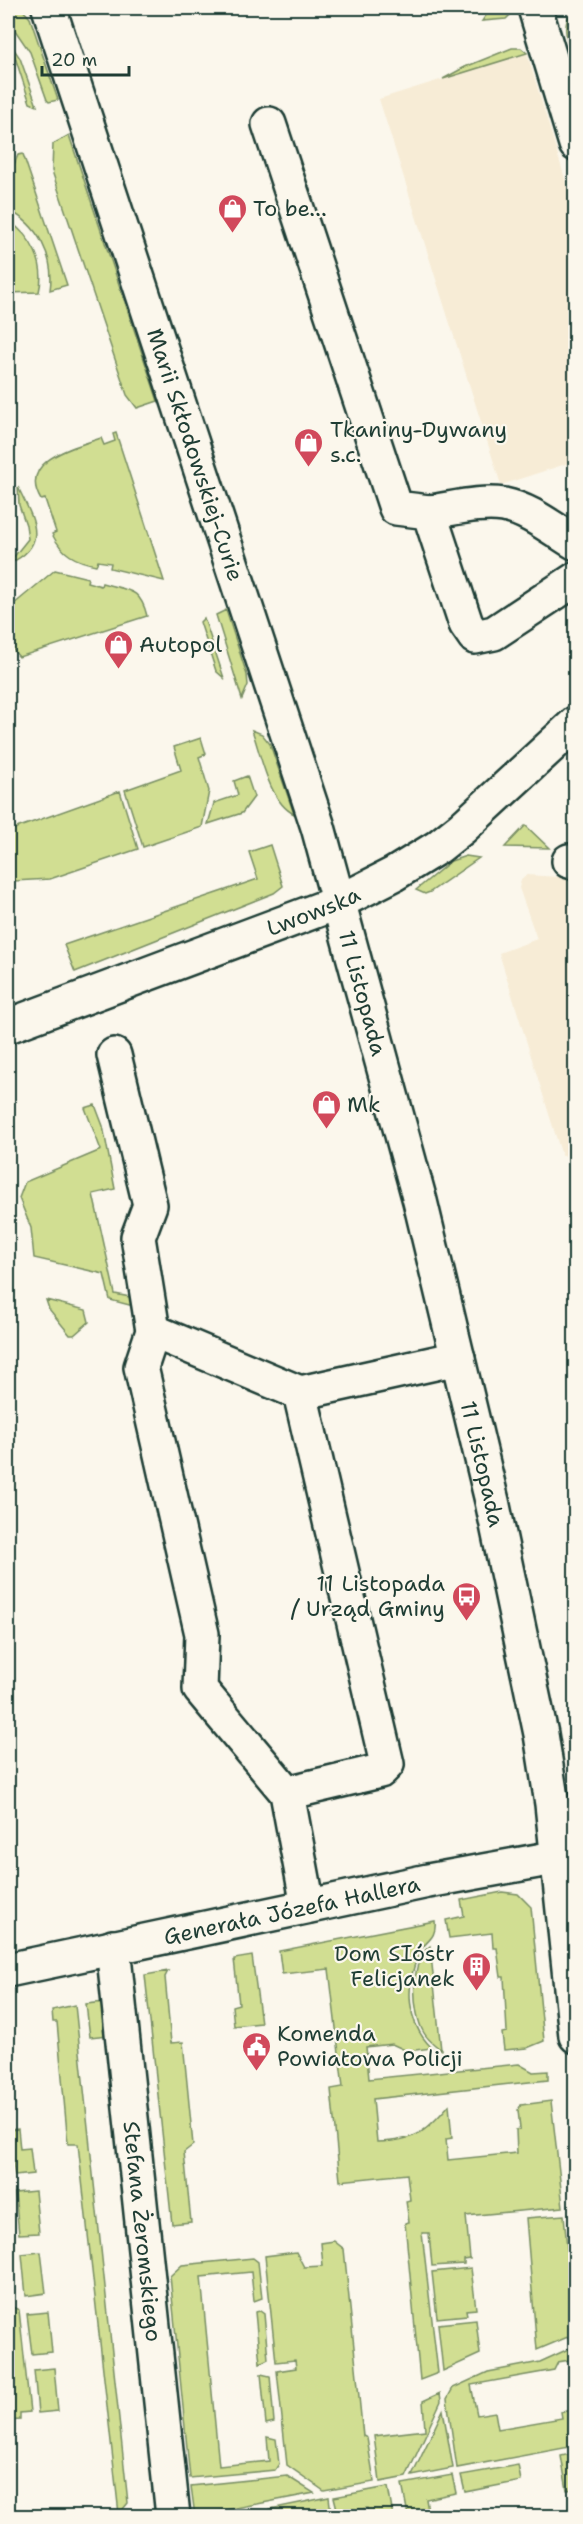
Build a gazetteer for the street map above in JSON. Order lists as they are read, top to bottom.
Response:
{
  "streets": {
    "street": [
      "Marii Skłodowskiej-Curie",
      "Lwowska",
      "11 Listopada",
      "Generała Józefa Hallera",
      "Stefana Żeromskiego"
    ]
  },
  "crossings": [
    ["Marii Skłodowskiej-Curie", "Lwowska"],
    ["Marii Skłodowskiej-Curie", "11 Listopada"],
    ["Lwowska", "11 Listopada"],
    ["11 Listopada", "Generała Józefa Hallera"],
    ["Generała Józefa Hallera", "Stefana Żeromskiego"]
  ],
  "places": {
    "shop": [
      "To be…",
      "Tkaniny-Dywany s.c.",
      "Autopol",
      "Mk"
    ],
    "bus stop": ["11 Listopada / Urząd Gminy"],
    "building": ["Dom SIóstr Felicjanek"],
    "public building": ["Komenda Powiatowa Policji"]
  },
  "scale_bar": "20 m"
}
